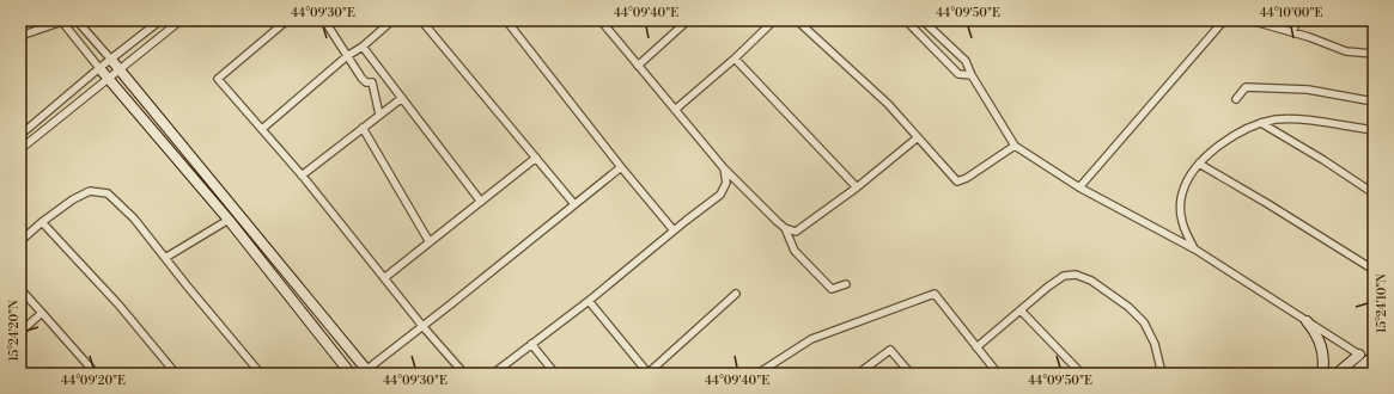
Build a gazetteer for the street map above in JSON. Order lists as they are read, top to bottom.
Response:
{
  "coordinates": [
    "44°09'30\"E",
    "44°09'40\"E",
    "44°09'50\"E",
    "44°10'00\"E",
    "15°24'10\"N",
    "15°24'20\"N",
    "44°09'20\"E"
  ]
}
